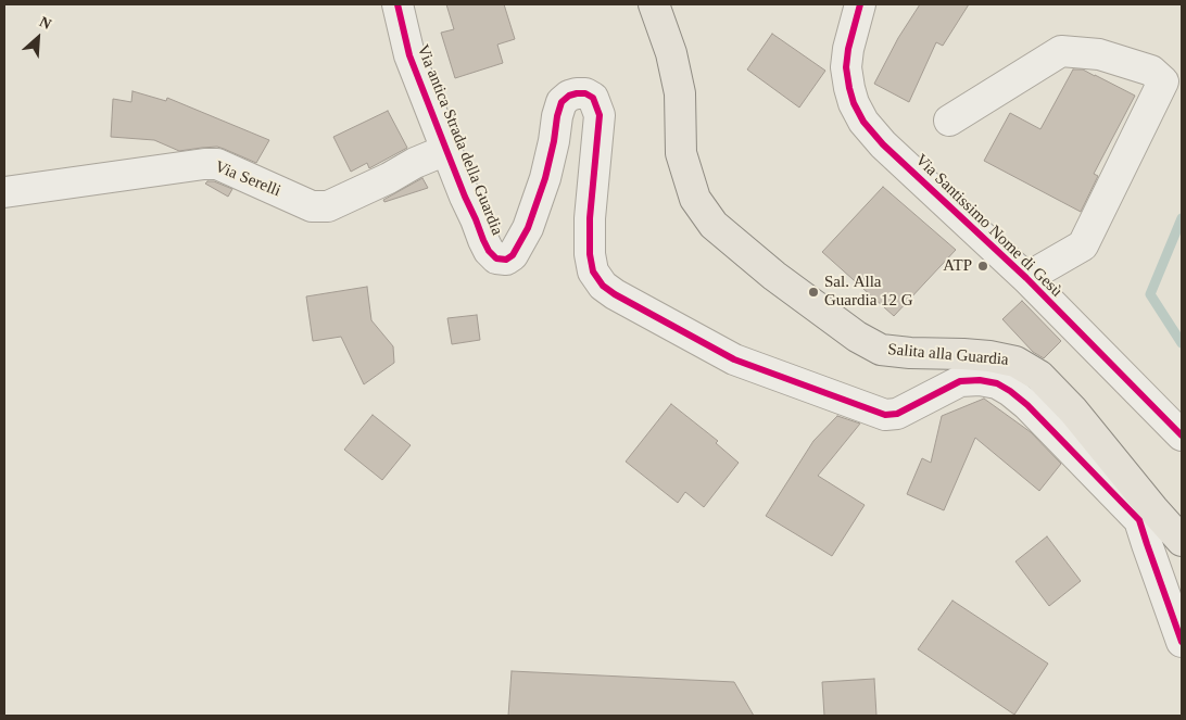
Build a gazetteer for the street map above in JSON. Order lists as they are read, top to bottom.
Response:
{
  "streets": {
    "main road": ["Salita alla Guardia"],
    "street": ["Via antica Strada della Guardia", "Via Serelli", "Via Santissimo Nome di Gesù"]
  },
  "crossings": [
    ["Via antica Strada della Guardia", "Via Serelli"],
    ["Via antica Strada della Guardia", "Salita alla Guardia"]
  ],
  "places": ["ATP", "Sal. Alla Guardia 12 G"],
  "north": "top right"
}
